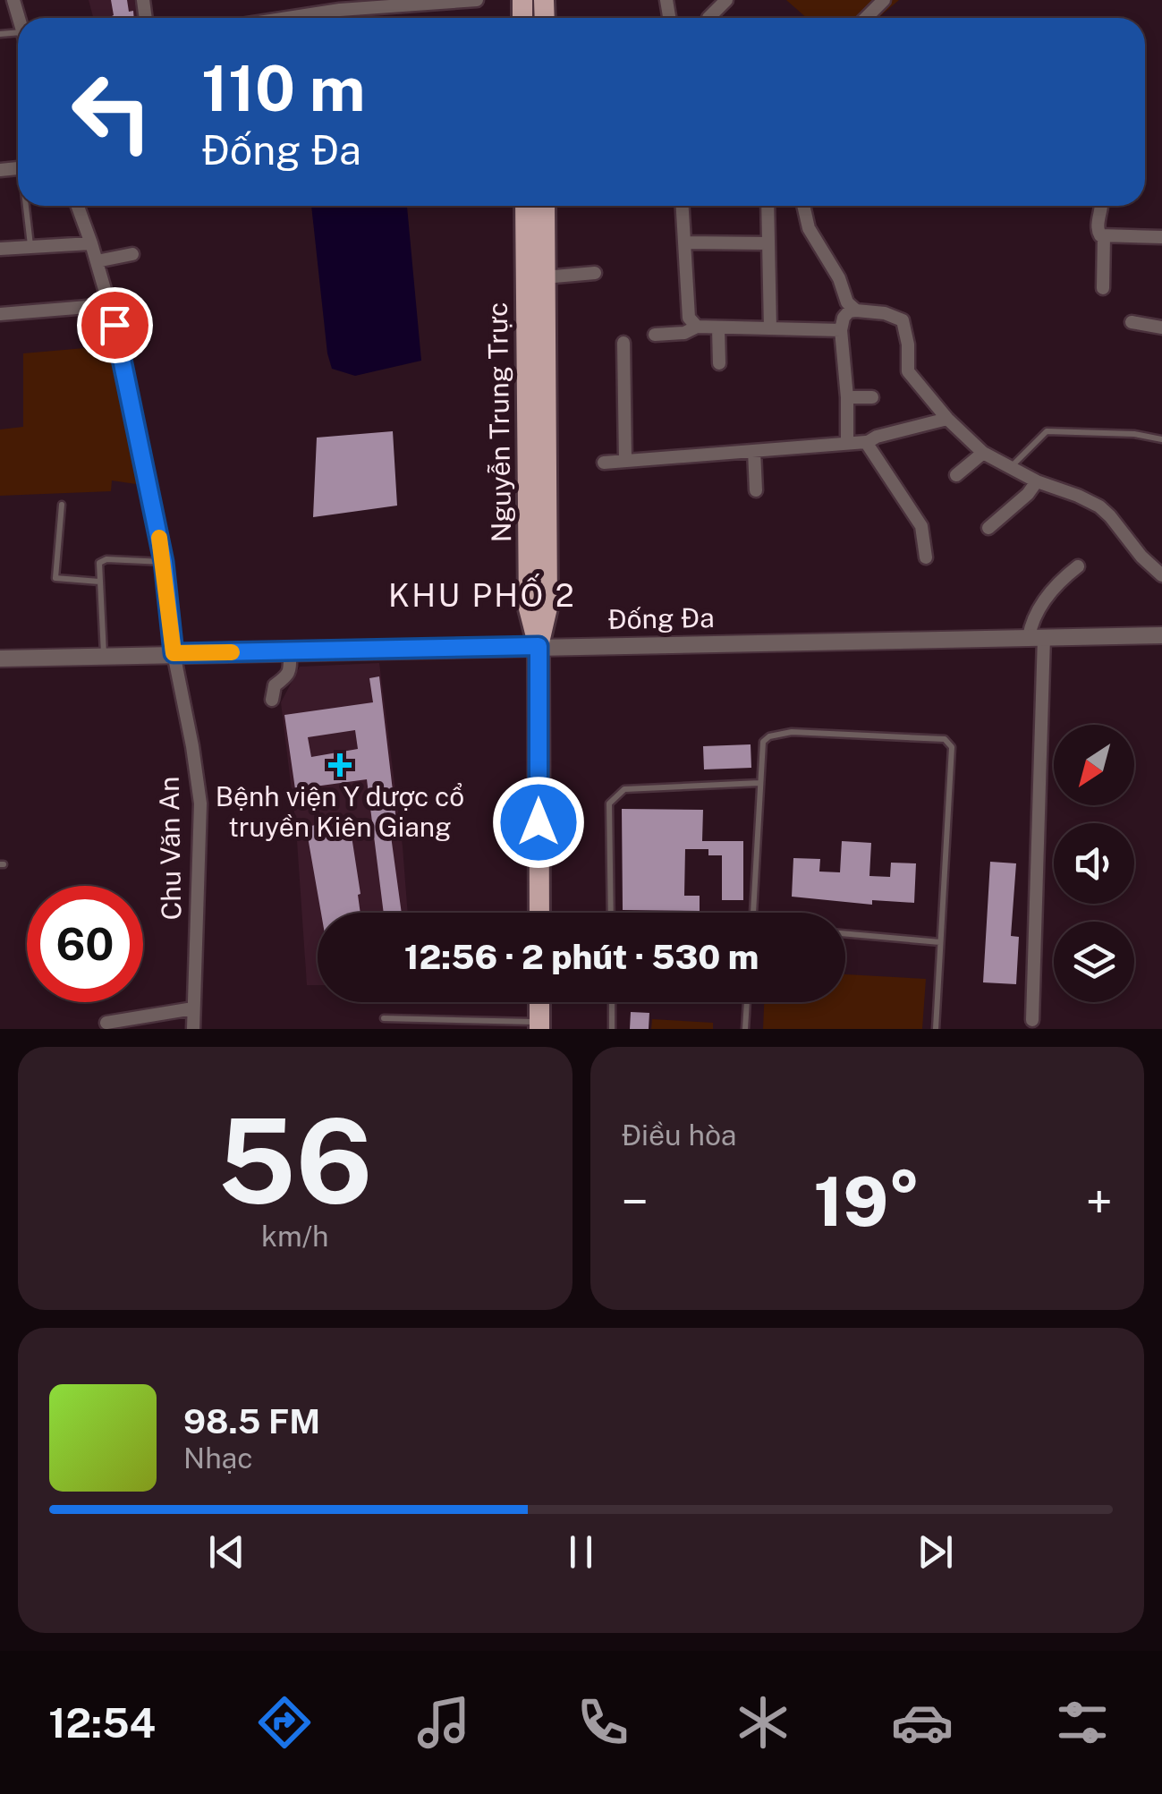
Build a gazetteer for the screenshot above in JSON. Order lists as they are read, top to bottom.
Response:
{
  "streets": {
    "main road": ["Nguyễn Trung Trực"],
    "street": ["Đống Đa", "Chu Văn An"]
  },
  "crossings": [
    ["Nguyễn Trung Trực", "Đống Đa"],
    ["Đống Đa", "Chu Văn An"]
  ],
  "districts": ["KHU PHỐ 2"],
  "places": {
    "health": ["Bệnh viện Y dược cổ truyền Kiên Giang"]
  },
  "north": "bottom left",
  "page": {
    "turn": ["110 m", "Đống Đa"],
    "limit": "60",
    "trip": "12:56 · 2 phút · 530 m",
    "tile": [
      ["56", "km/h"],
      "Điều hòa"
    ],
    "heat": ["−", "19°", "+"],
    "song": ["98.5 FM", "Nhạc"],
    "tabs": "12:54"
  }
}
